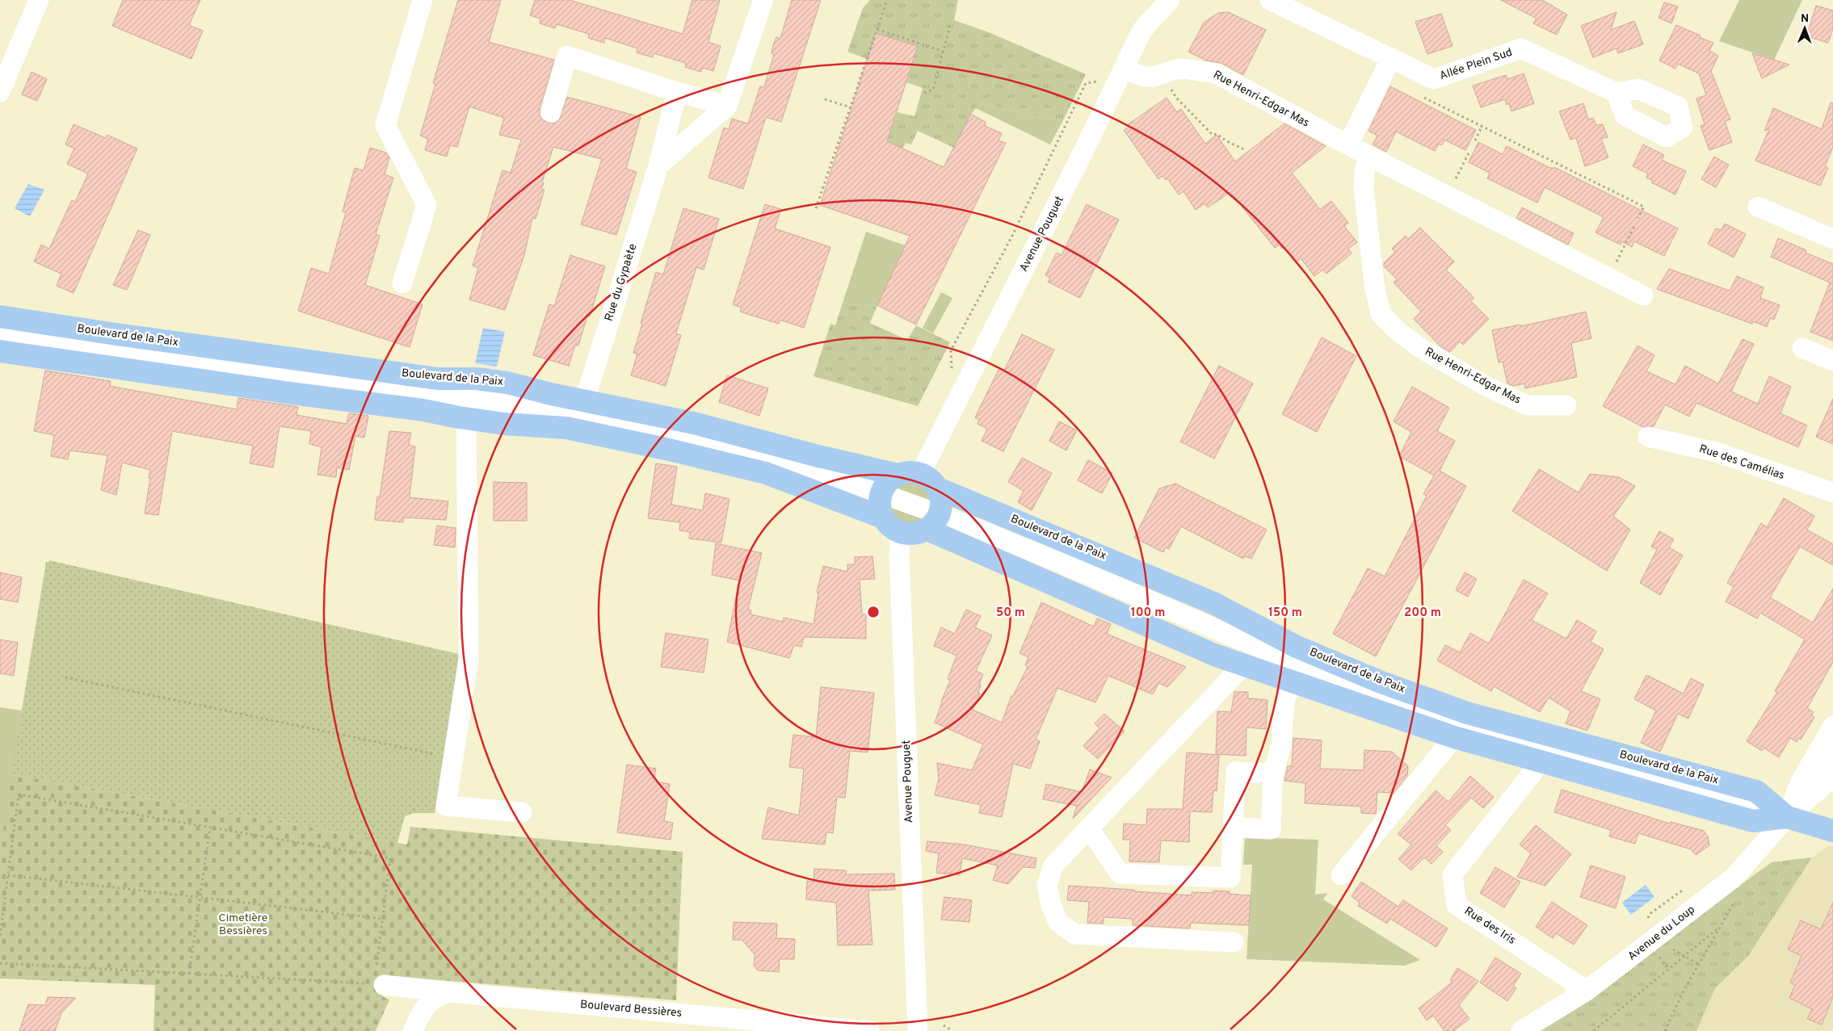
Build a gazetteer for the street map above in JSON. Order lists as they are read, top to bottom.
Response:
{
  "streets": {
    "main road": ["Boulevard de la Paix"],
    "street": [
      "Allée Plein Sud",
      "Rue Henri-Edgar Mas",
      "Avenue Pouguet",
      "Rue du Gypaète",
      "Rue des Camélias",
      "Rue des Iris",
      "Avenue du Loup",
      "Boulevard Bessières"
    ]
  },
  "crossings": [
    ["Rue Henri-Edgar Mas", "Avenue Pouguet"],
    ["Avenue Pouguet", "Boulevard de la Paix"],
    ["Rue du Gypaète", "Boulevard de la Paix"],
    ["Boulevard de la Paix", "Rue des Iris"],
    ["Boulevard de la Paix", "Avenue du Loup"],
    ["Rue des Iris", "Avenue du Loup"]
  ],
  "parks": ["Cimetière Bessières"],
  "north": "top",
  "rings": [
    "50 m",
    "100 m",
    "150 m",
    "200 m"
  ]
}
